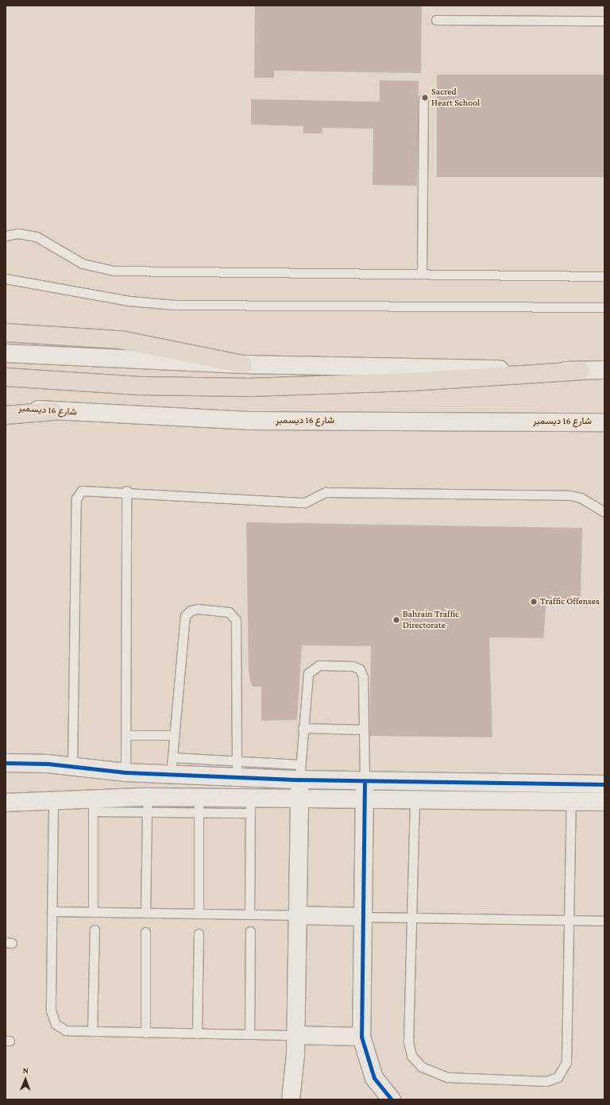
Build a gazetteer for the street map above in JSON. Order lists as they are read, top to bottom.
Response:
{
  "streets": {
    "street": ["شارع 16 ديسمبر"]
  },
  "places": ["Sacred Heart School", "Traffic Offenses", "Bahrain Traffic Directorate"],
  "north": "top"
}
